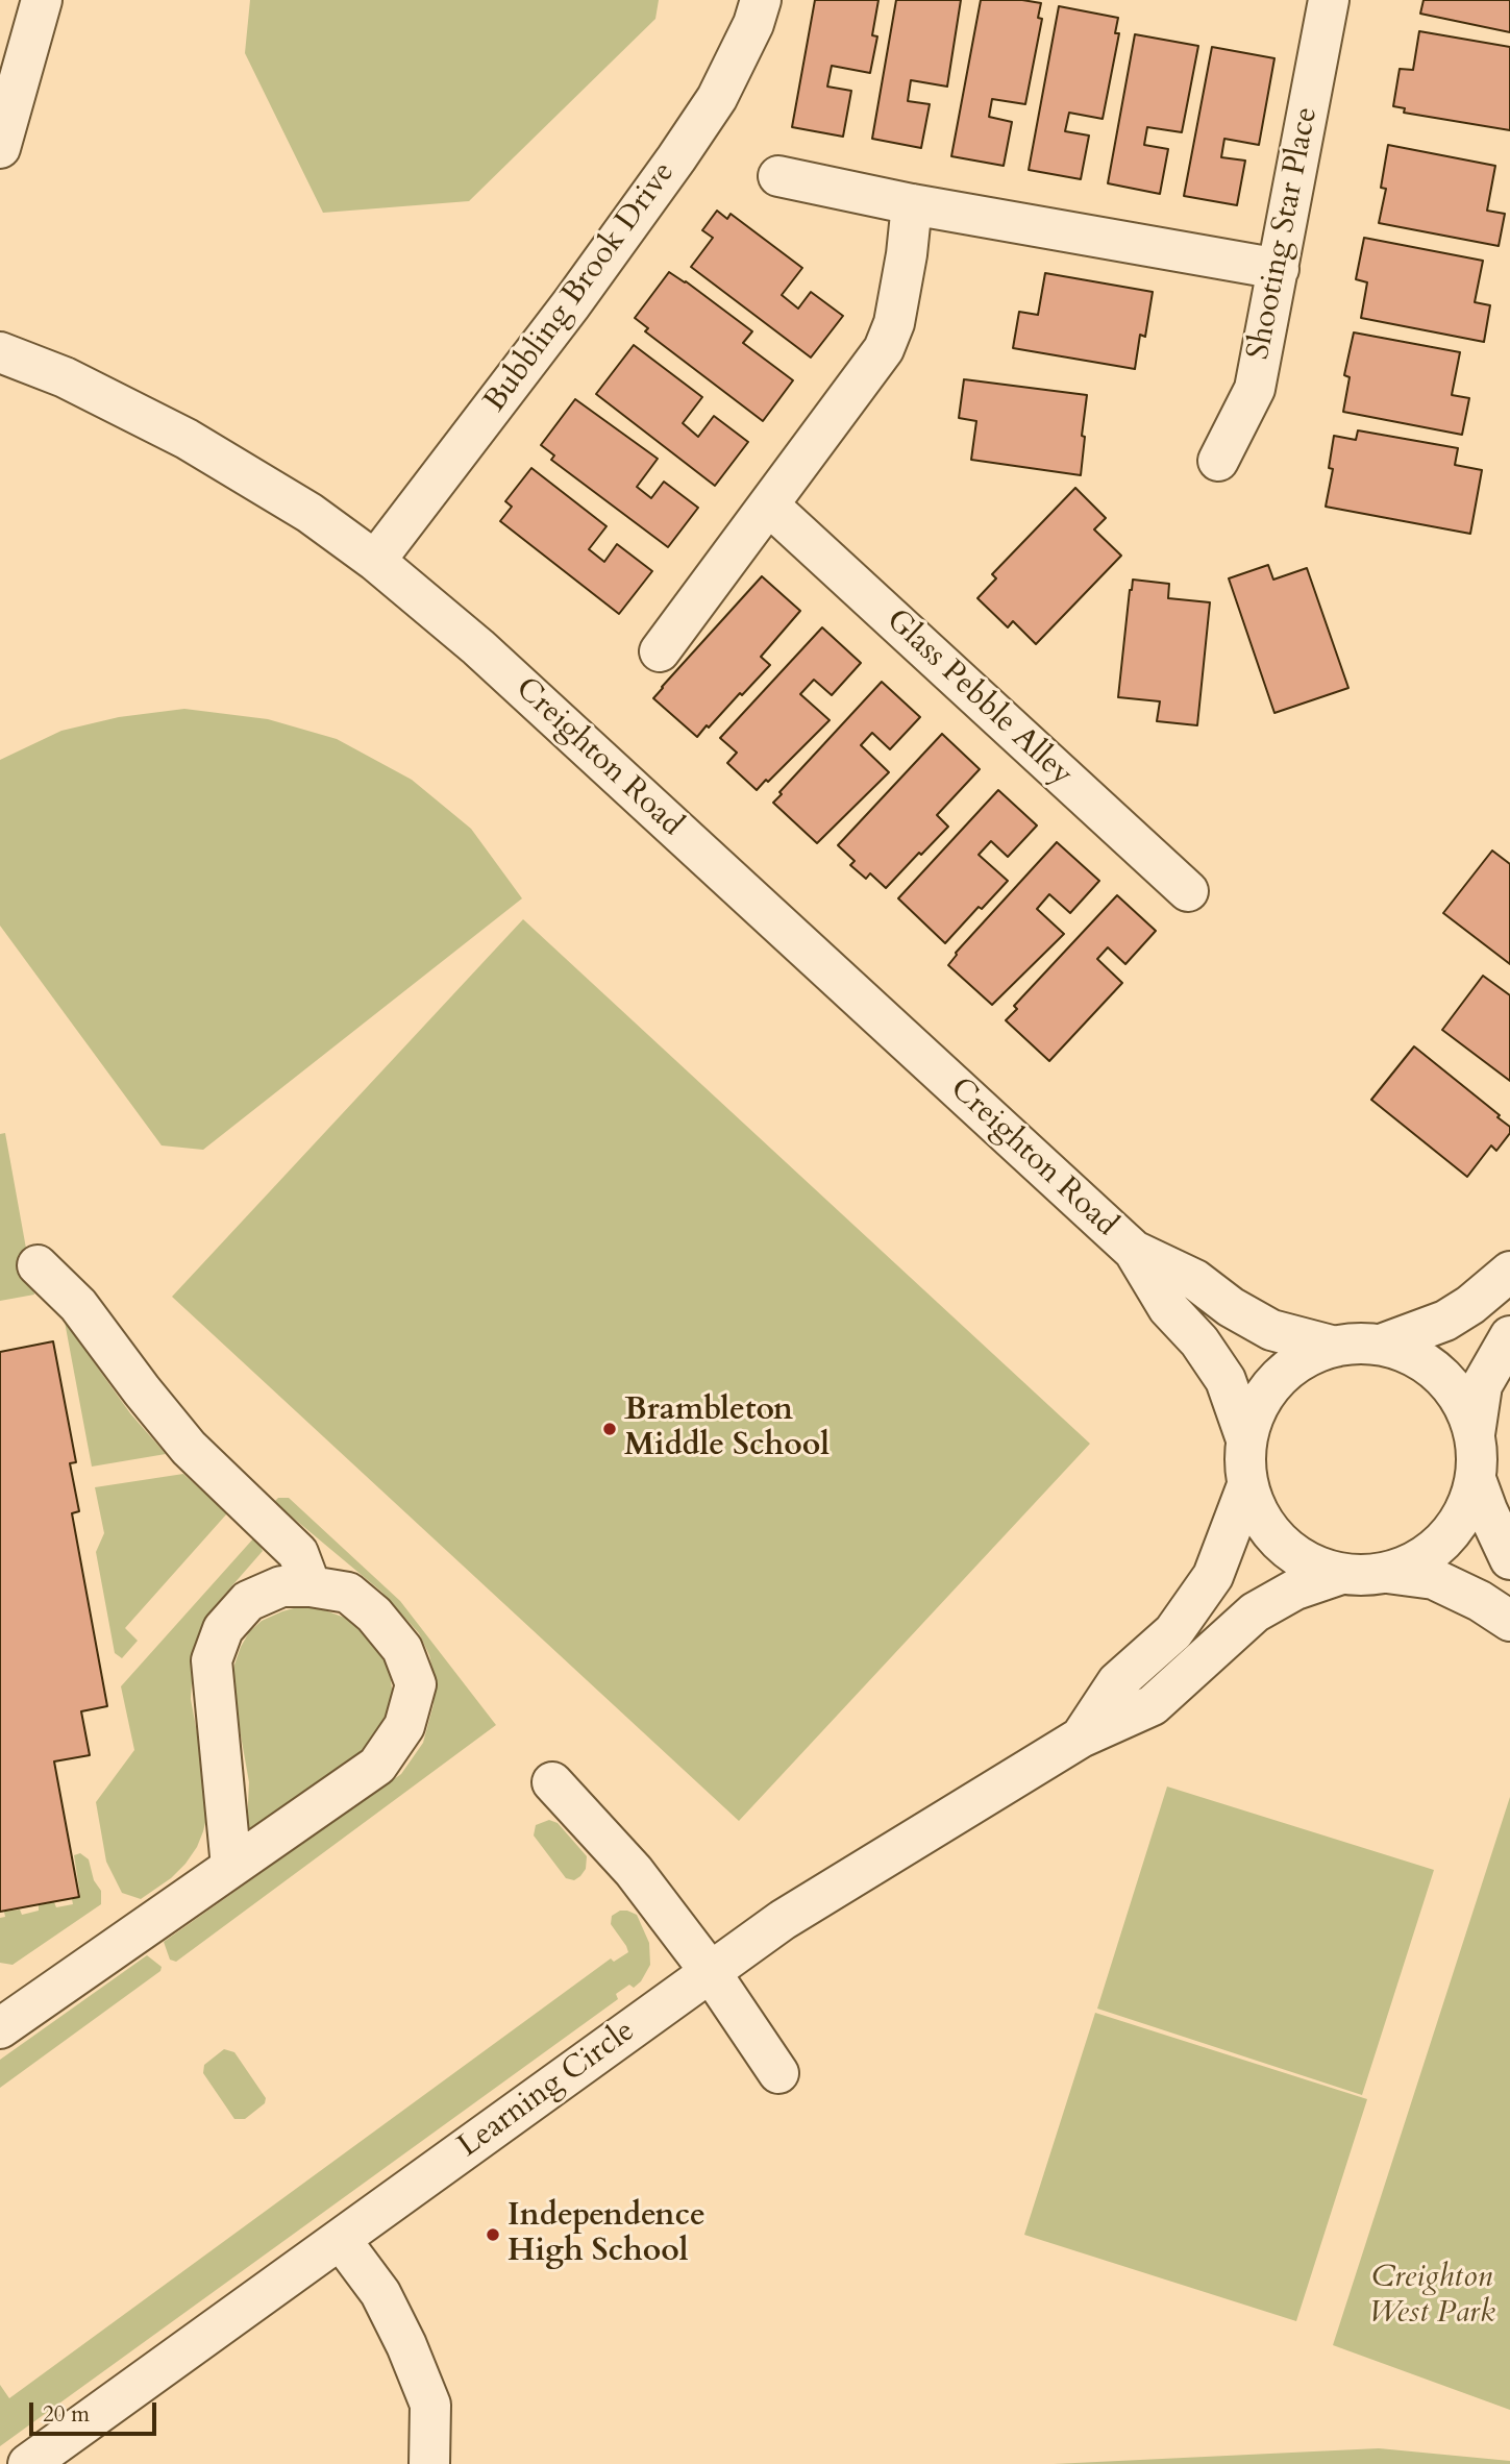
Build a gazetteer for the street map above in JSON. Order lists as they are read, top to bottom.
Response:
{
  "streets": {
    "street": [
      "Shooting Star Place",
      "Bubbling Brook Drive",
      "Glass Pebble Alley",
      "Creighton Road",
      "Learning Circle"
    ]
  },
  "crossings": [
    ["Bubbling Brook Drive", "Creighton Road"],
    ["Creighton Road", "Learning Circle"]
  ],
  "parks": ["Creighton West Park"],
  "places": ["Brambleton Middle School", "Independence High School"],
  "scale_bar": "20 m"
}
